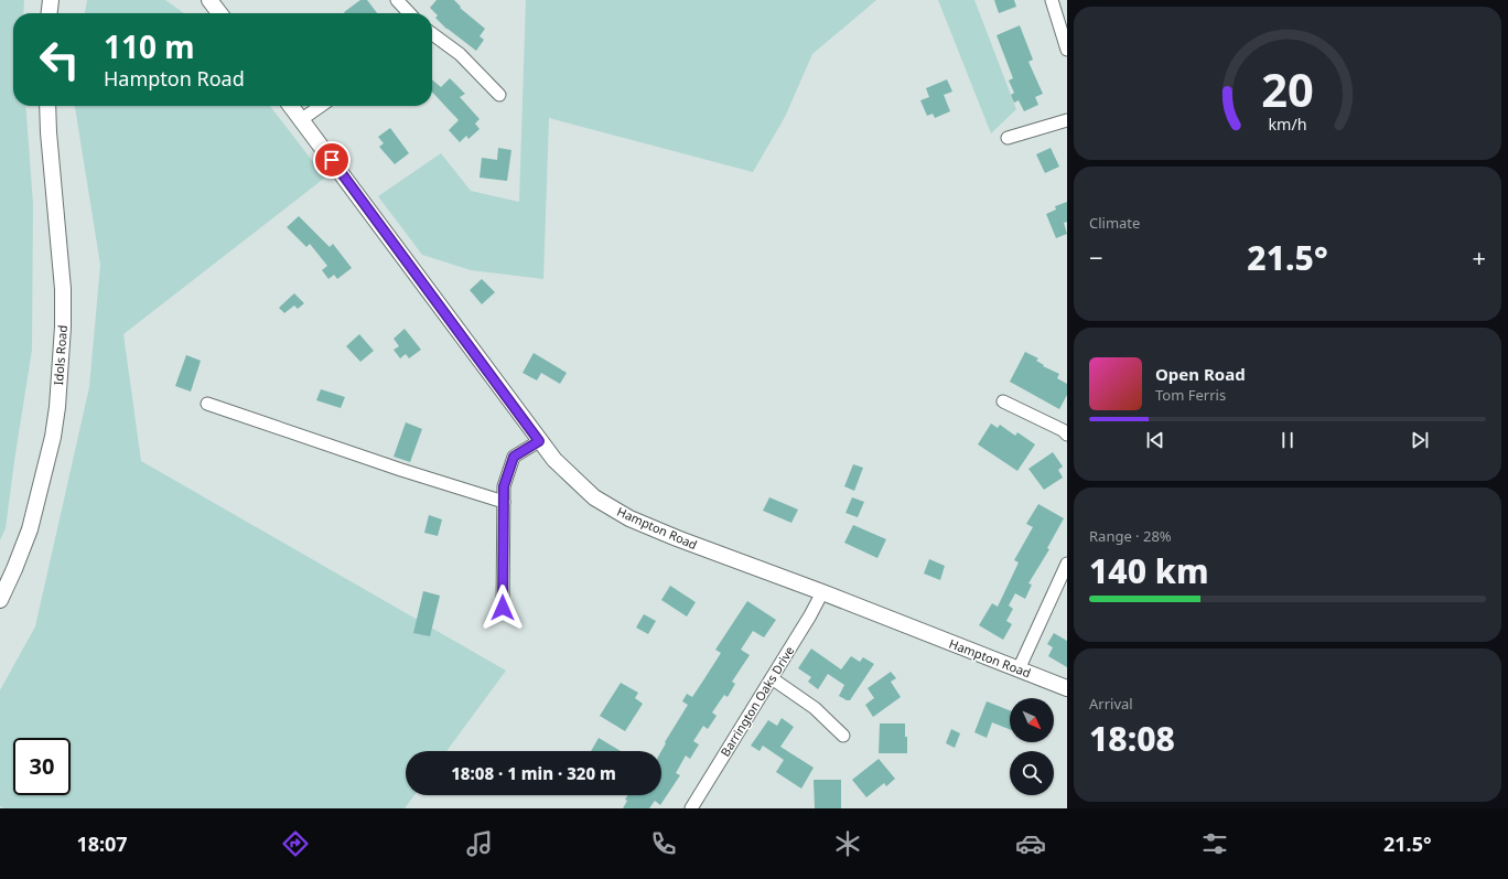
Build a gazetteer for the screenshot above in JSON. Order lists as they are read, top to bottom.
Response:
{
  "streets": {
    "main road": ["Idols Road", "Hampton Road"],
    "street": ["Barrington Oaks Drive"]
  },
  "crossings": [
    ["Hampton Road", "Barrington Oaks Drive"]
  ],
  "north": "bottom right",
  "page": {
    "turn": ["110 m", "Hampton Road"],
    "tile": [
      "Climate",
      ["Range · 28%", "140 km"],
      ["Arrival", "18:08"]
    ],
    "heat": ["−", "21.5°", "+"],
    "song": ["Open Road", "Tom Ferris"],
    "limit": "30",
    "trip": "18:08 · 1 min · 320 m",
    "tabs": ["18:07", "21.5°"],
    "gauge": ["20", "km/h"]
  }
}
